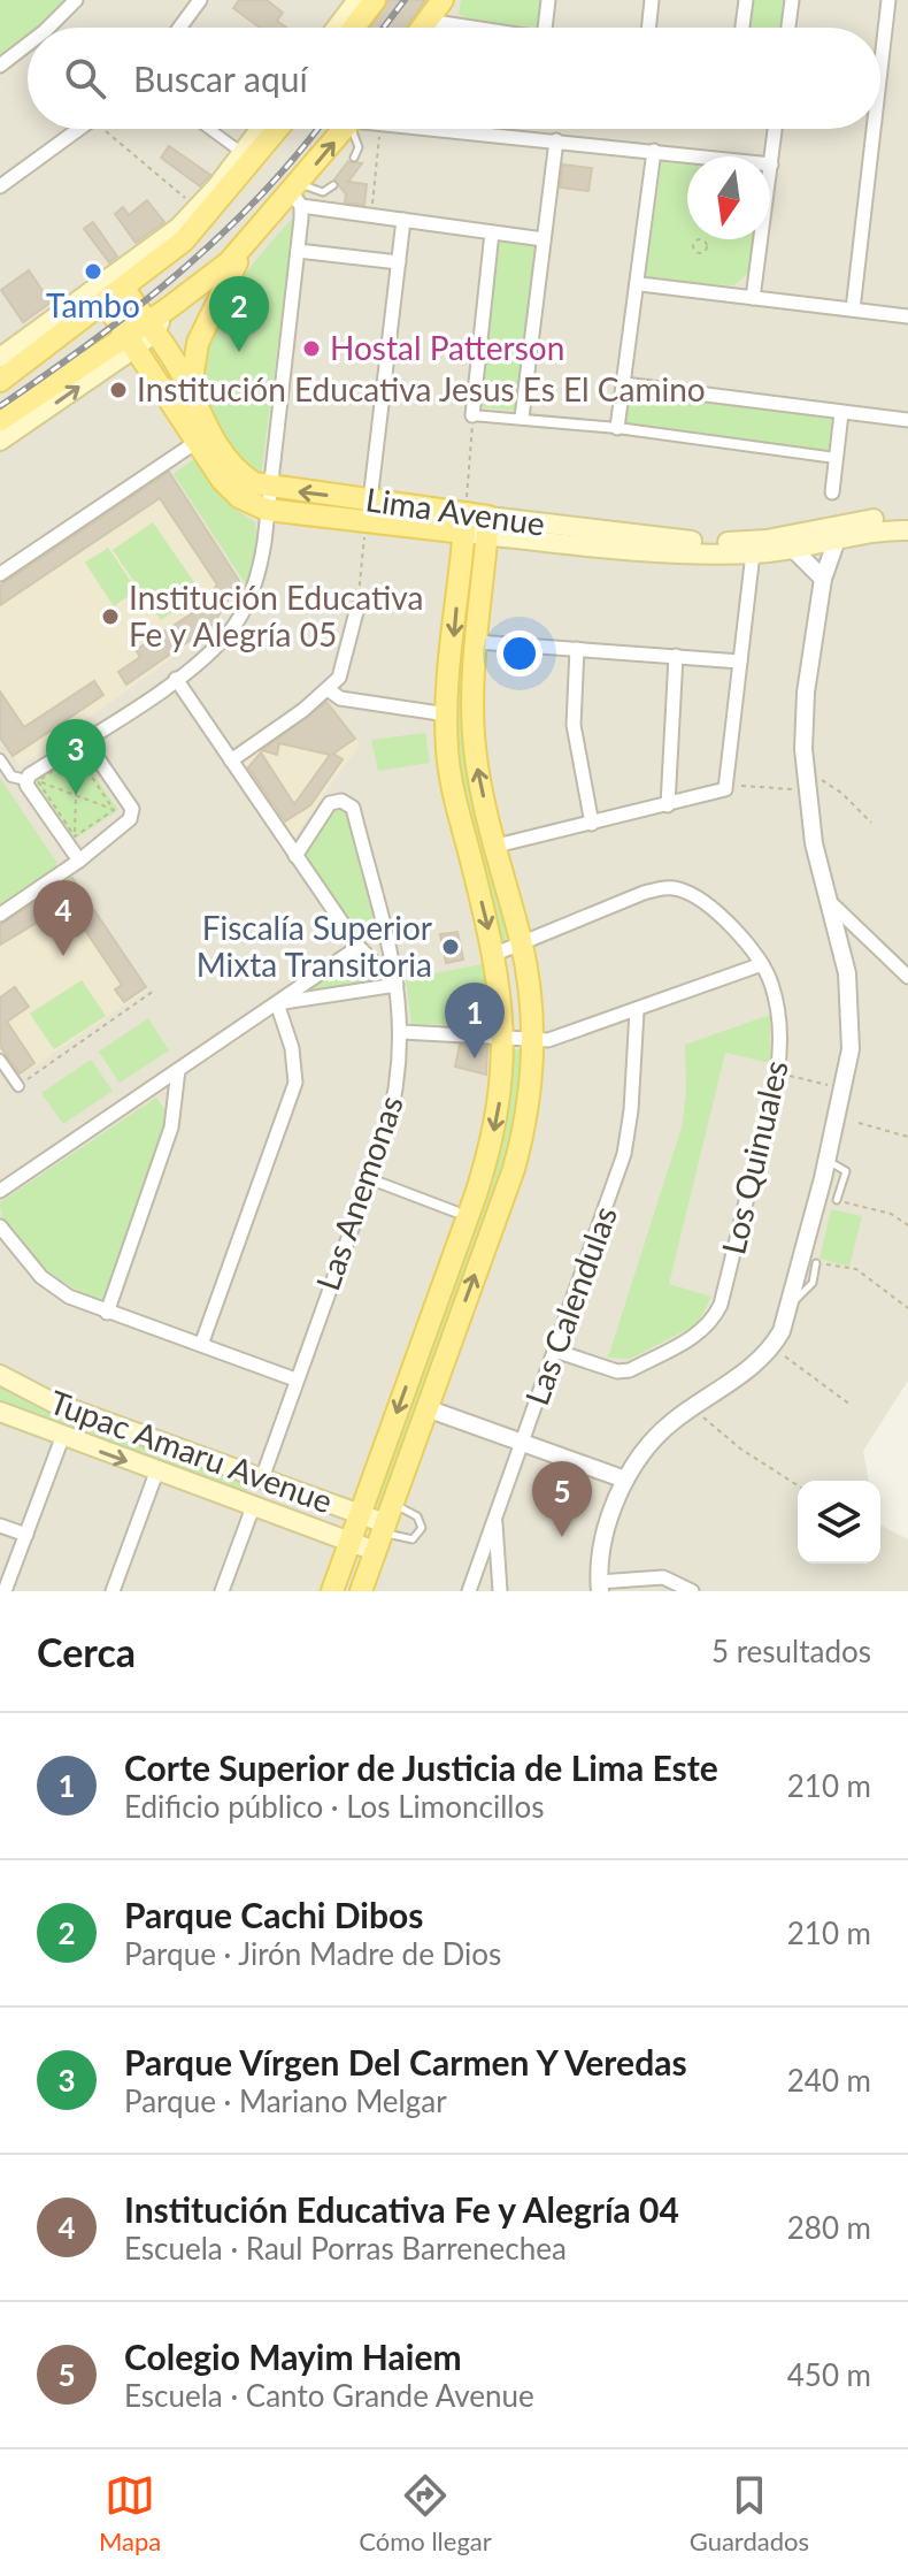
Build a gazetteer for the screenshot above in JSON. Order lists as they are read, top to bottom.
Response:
{
  "streets": {
    "main road": ["Lima Avenue", "Tupac Amaru Avenue"],
    "street": ["Los Quinuales", "Las Anemonas", "Las Calendulas"]
  },
  "crossings": [
    ["Los Quinuales", "Las Calendulas"],
    ["Las Anemonas", "Tupac Amaru Avenue"]
  ],
  "places": [
    "Tambo",
    "Hostal Patterson",
    "Institución Educativa Jesus Es El Camino",
    "Institución Educativa Fe y Alegría 05",
    "Fiscalía Superior Mixta Transitoria"
  ],
  "north": "bottom",
  "page": {
    "search": "Buscar aquí",
    "pins": [
      "2",
      "3",
      "4",
      "1",
      "5"
    ],
    "heading": ["Cerca", "5 resultados"],
    "list": [
      {
        "mark": "1",
        "name": "Corte Superior de Justicia de Lima Este",
        "note": "Edificio público · Los Limoncillos",
        "value": "210 m"
      },
      {
        "mark": "2",
        "name": "Parque Cachi Dibos",
        "note": "Parque · Jirón Madre de Dios",
        "value": "210 m"
      },
      {
        "mark": "3",
        "name": "Parque Vírgen Del Carmen Y Veredas",
        "note": "Parque · Mariano Melgar",
        "value": "240 m"
      },
      {
        "mark": "4",
        "name": "Institución Educativa Fe y Alegría 04",
        "note": "Escuela · Raul Porras Barrenechea",
        "value": "280 m"
      },
      {
        "mark": "5",
        "name": "Colegio Mayim Haiem",
        "note": "Escuela · Canto Grande Avenue",
        "value": "450 m"
      }
    ],
    "nav": ["Mapa", "Cómo llegar", "Guardados"]
  }
}
